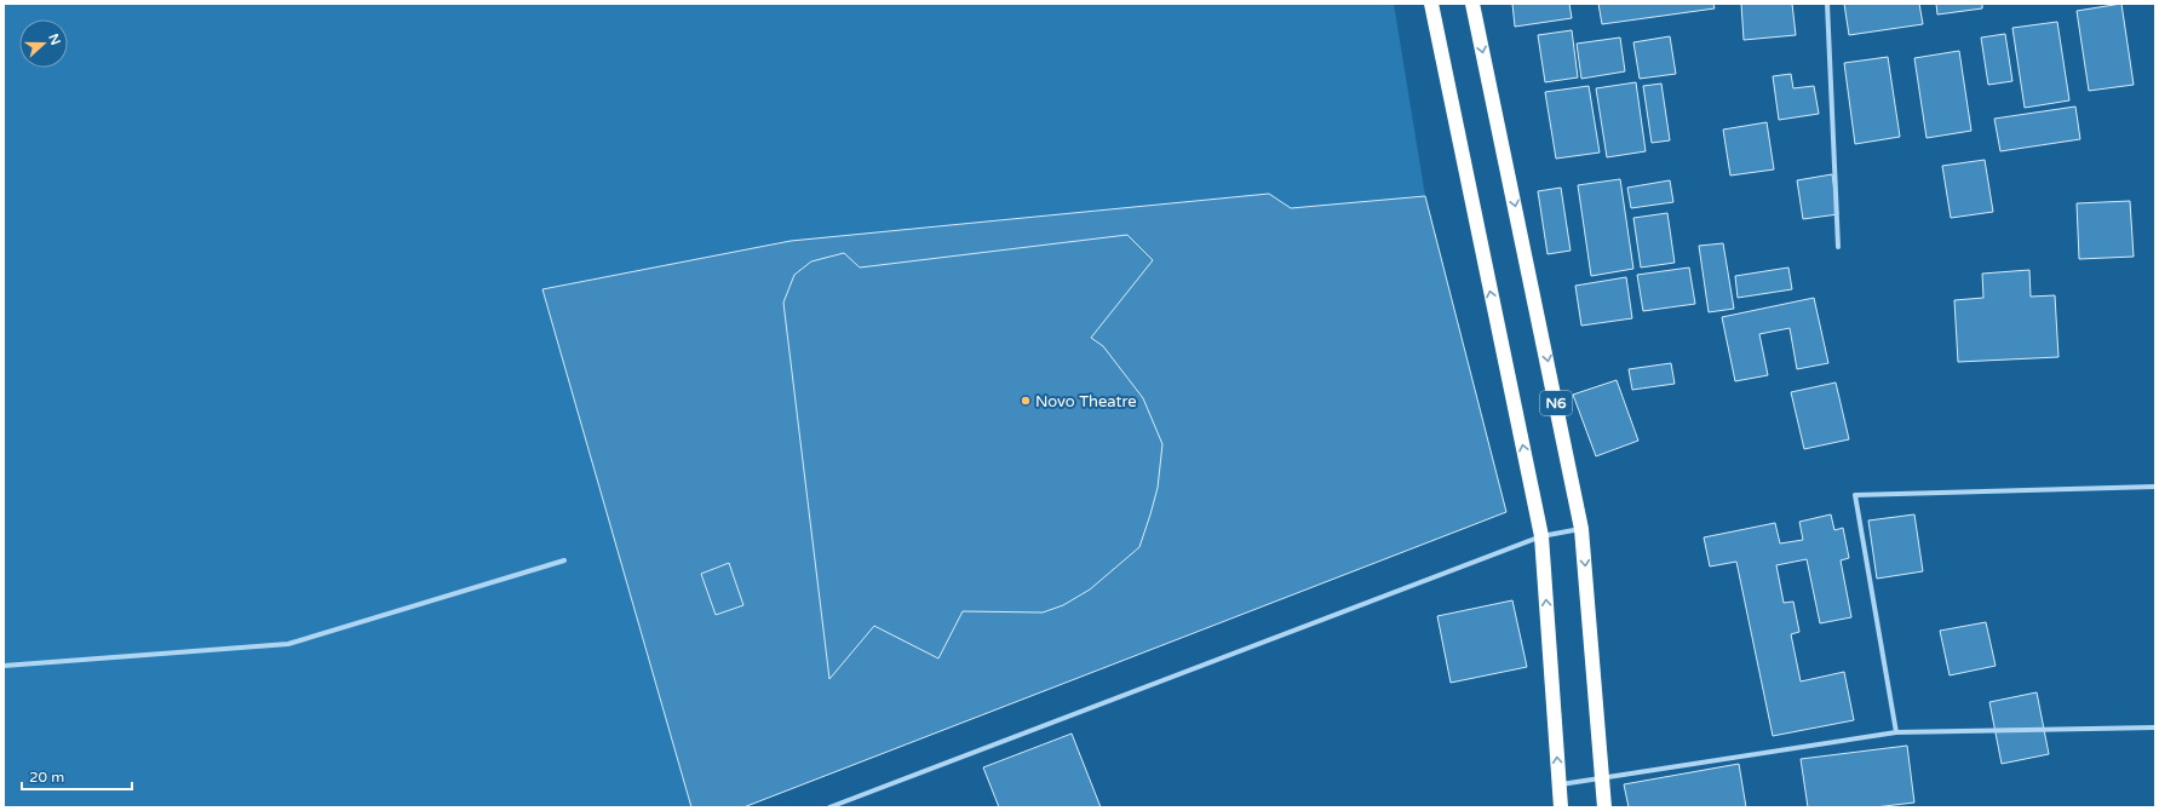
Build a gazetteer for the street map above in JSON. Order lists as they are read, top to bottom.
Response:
{
  "streets": {
    "highway": ["N6"]
  },
  "places": ["Novo Theatre"],
  "scale_bar": "20 m",
  "north": "right"
}
